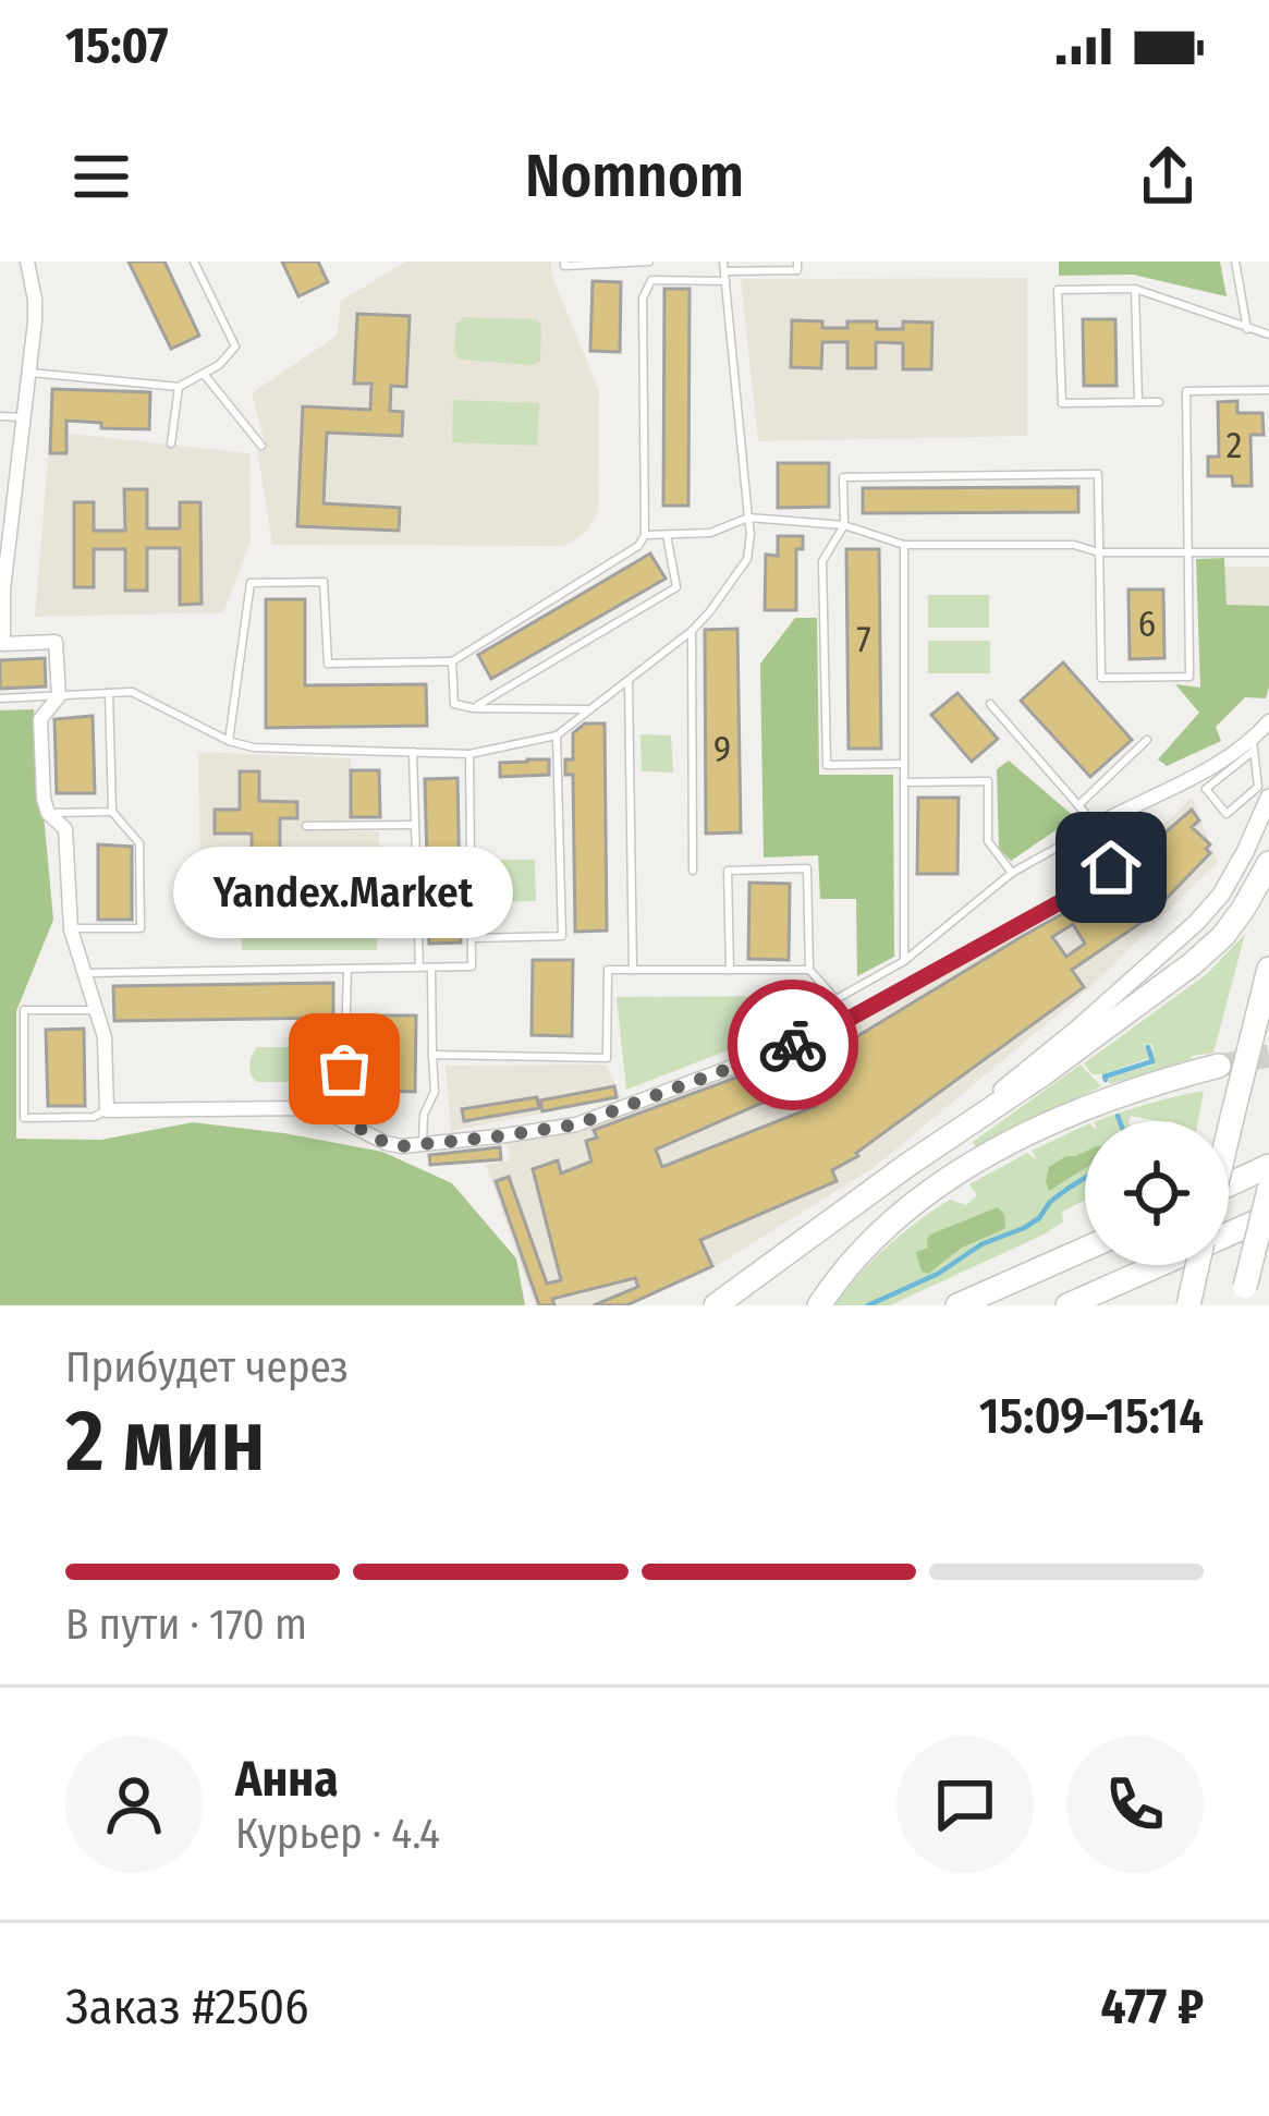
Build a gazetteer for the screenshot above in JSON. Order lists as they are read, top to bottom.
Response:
{
  "places": ["Yandex.Market"],
  "house_numbers": [
    "2",
    "6",
    "7",
    "9"
  ],
  "page": {
    "status": "15:07",
    "header": "Nomnom",
    "bubble": "Yandex.Market",
    "heading": ["2 мин", "Прибудет через", "15:09–15:14"],
    "panel": [
      "Анна",
      "Курьер · 4.4",
      "Заказ #2506",
      "477 ₽"
    ],
    "bar": "В пути · 170 m"
  }
}
